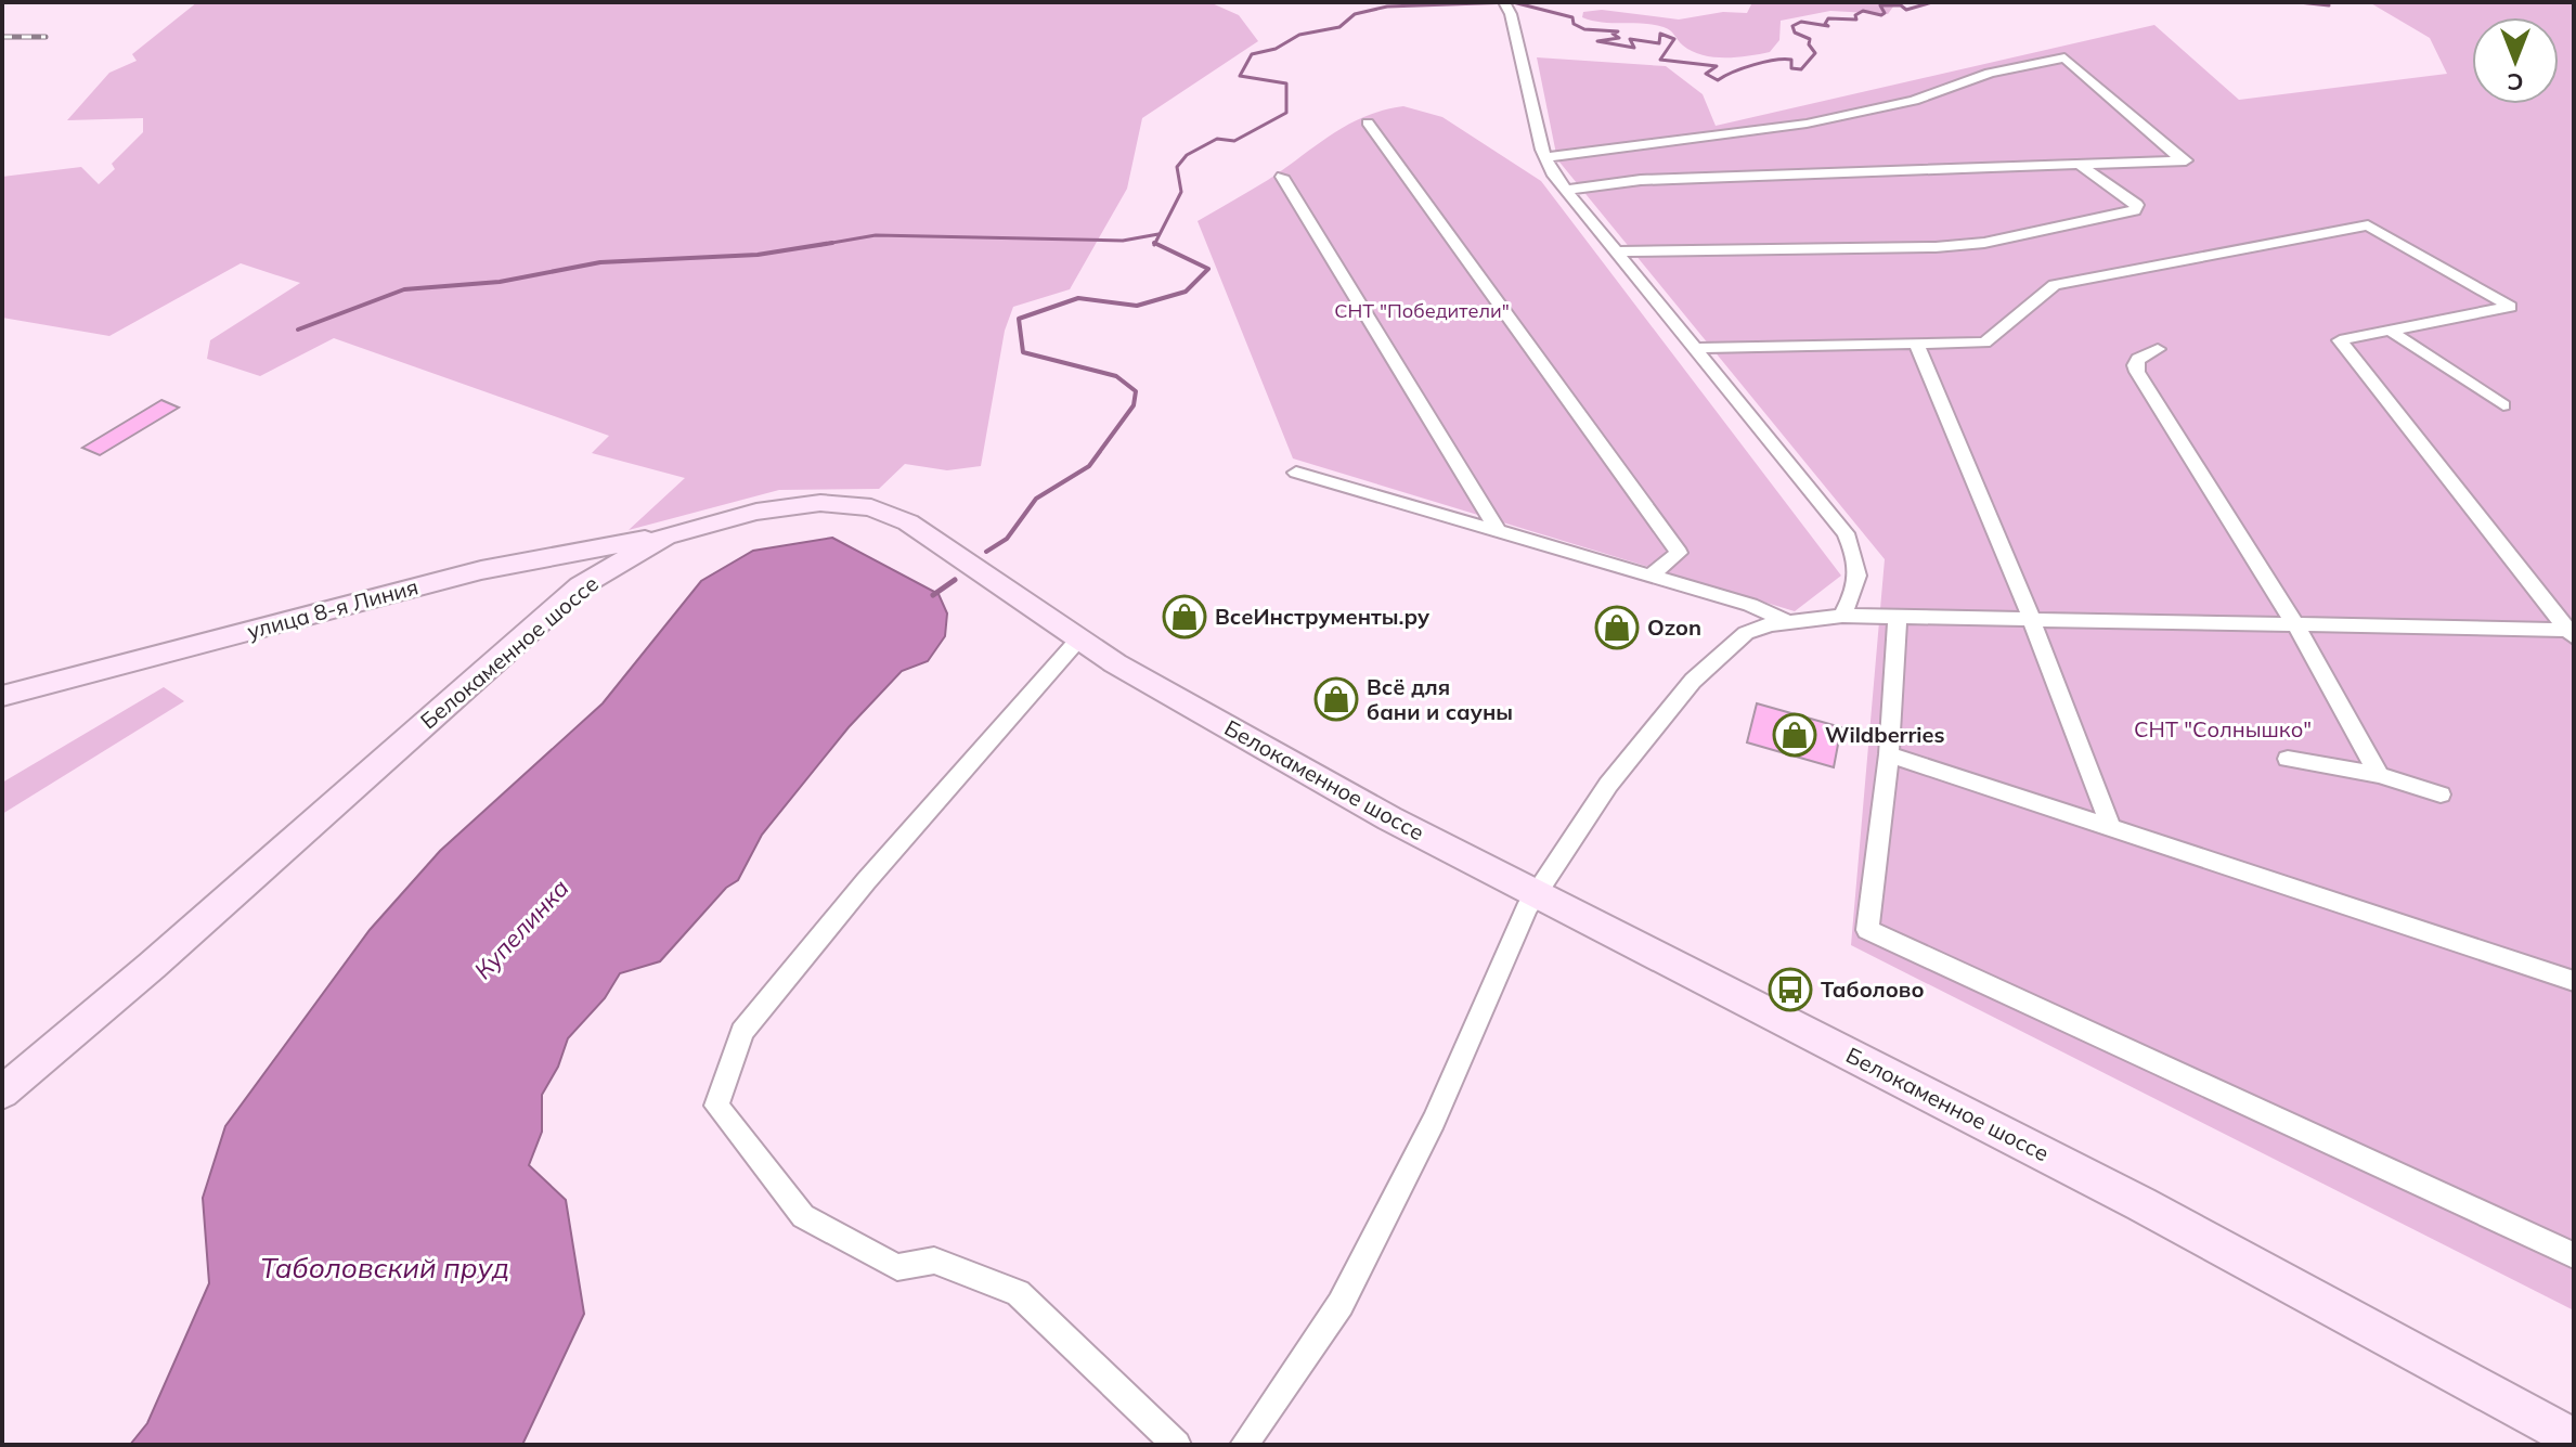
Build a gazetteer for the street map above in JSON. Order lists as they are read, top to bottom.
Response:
{
  "streets": {
    "main road": ["улица 8-я Линия", "Белокаменное шоссе"]
  },
  "crossings": [
    ["улица 8-я Линия", "Белокаменное шоссе"]
  ],
  "water": ["Купелинка", "Таболовский пруд"],
  "parks": ["СНТ \"Победители\"", "СНТ \"Солнышко\""],
  "places": {
    "shop": [
      "ВсеИнструменты.ру",
      "Ozon",
      "Всё для бани и сауны",
      "Wildberries"
    ],
    "bus stop": ["Таболово"]
  },
  "north": "bottom"
}
